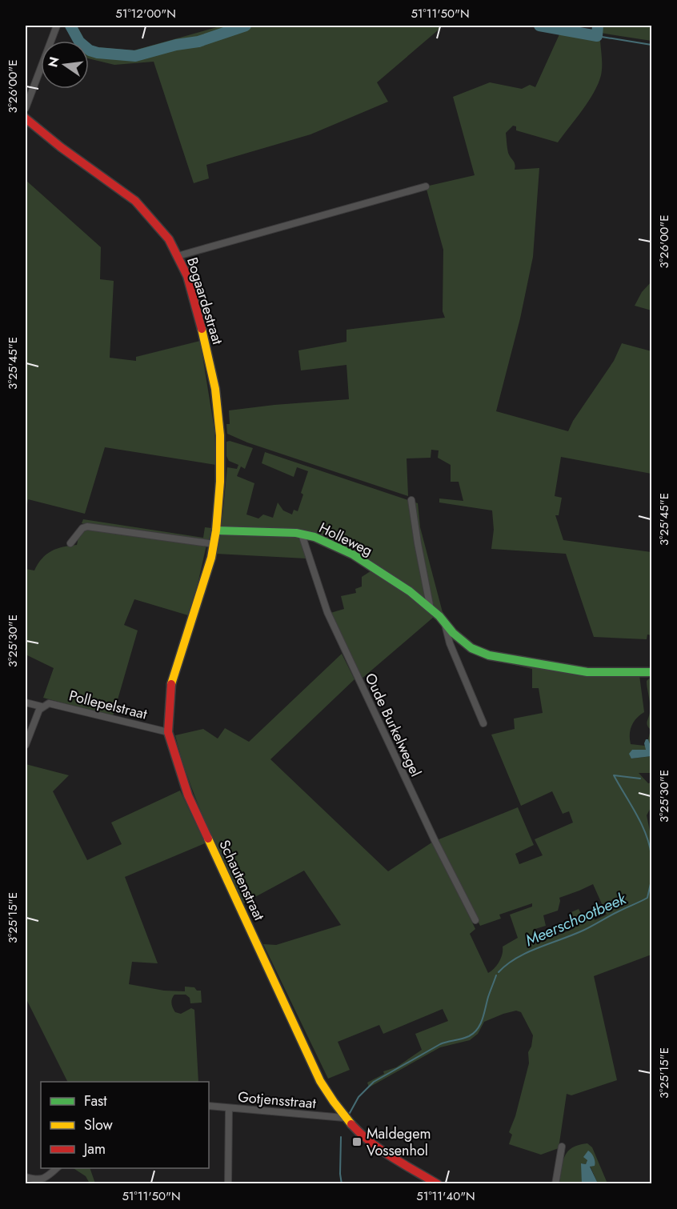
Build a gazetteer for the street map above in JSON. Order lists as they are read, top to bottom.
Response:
{
  "streets": {
    "street": [
      "Bogaardestraat",
      "Holleweg",
      "Pollepelstraat",
      "Oude Burkelwegel",
      "Schautenstraat",
      "Gotjensstraat"
    ]
  },
  "crossings": [
    ["Bogaardestraat", "Holleweg"],
    ["Bogaardestraat", "Schautenstraat"],
    ["Holleweg", "Oude Burkelwegel"],
    ["Holleweg", "Schautenstraat"],
    ["Pollepelstraat", "Schautenstraat"],
    ["Schautenstraat", "Gotjensstraat"]
  ],
  "water": ["Meerschootbeek"],
  "places": {
    "transit": ["Maldegem Vossenhol"]
  },
  "legend": ["Fast", "Slow", "Jam"],
  "north": "left",
  "coordinates": [
    "51°12'00\"N",
    "51°11'50\"N",
    "3°26'00\"E",
    "3°25'45\"E",
    "3°25'30\"E",
    "3°25'15\"E",
    "51°11'40\"N"
  ]
}
